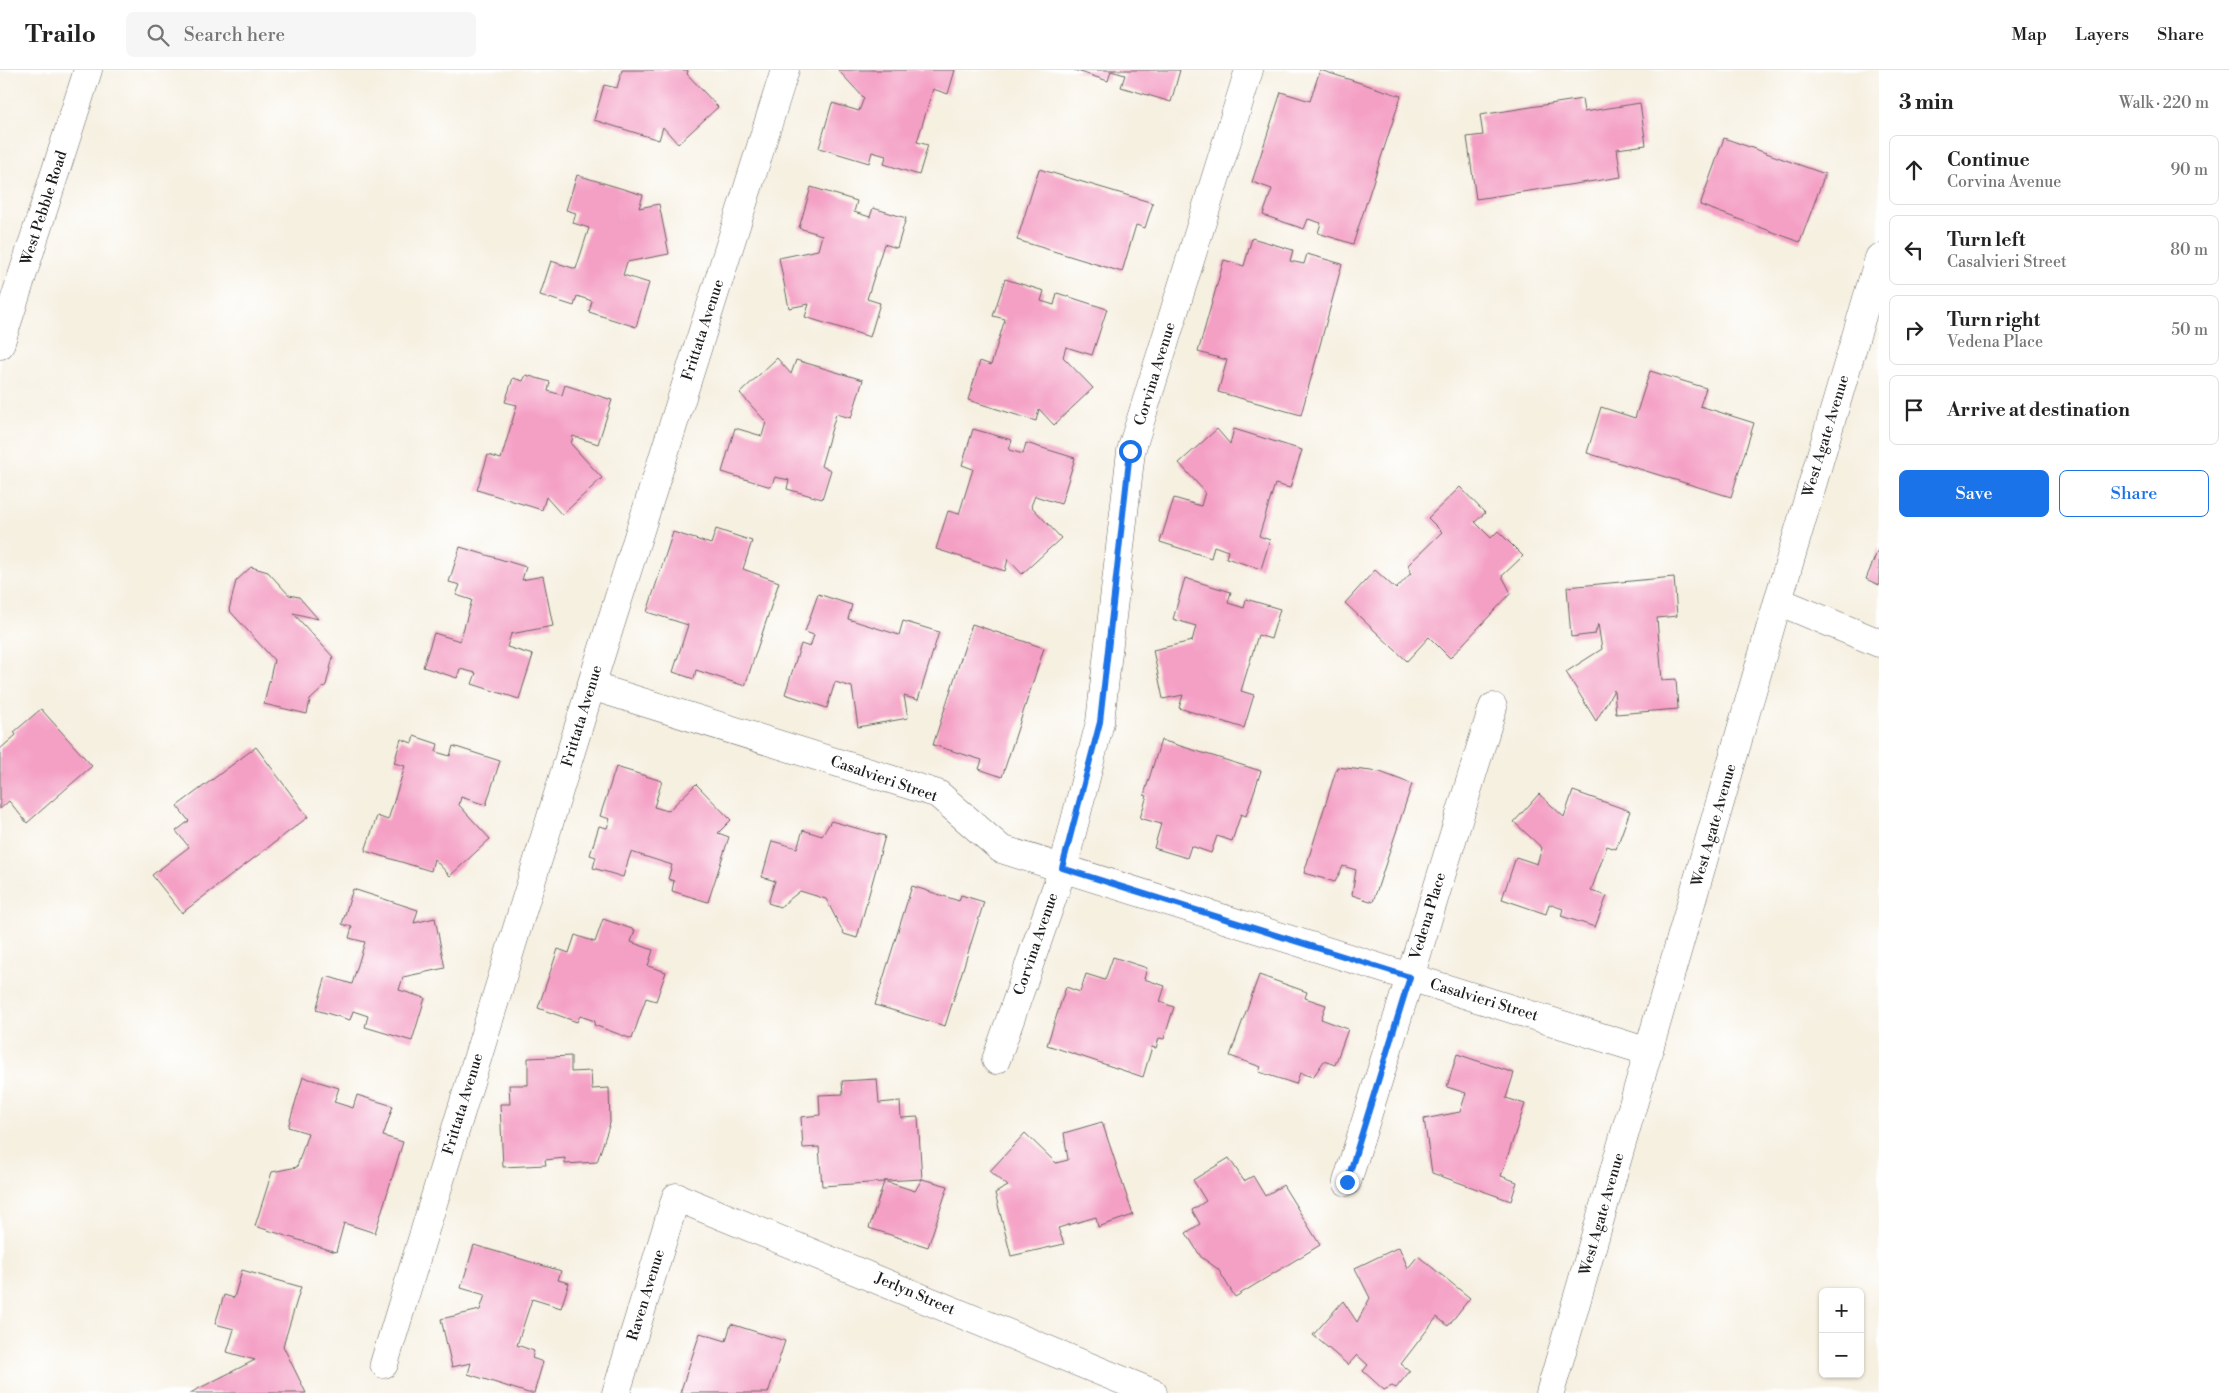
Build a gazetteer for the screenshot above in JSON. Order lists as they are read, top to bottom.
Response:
{
  "streets": {
    "street": [
      "West Pebble Road",
      "Frittata Avenue",
      "Corvina Avenue",
      "West Agate Avenue",
      "Casalvieri Street",
      "Vedena Place",
      "Jerlyn Street",
      "Raven Avenue"
    ]
  },
  "crossings": [
    ["Frittata Avenue", "Casalvieri Street"],
    ["Corvina Avenue", "Casalvieri Street"],
    ["West Agate Avenue", "Casalvieri Street"],
    ["Casalvieri Street", "Vedena Place"],
    ["Jerlyn Street", "Raven Avenue"]
  ],
  "page": {
    "header": "Trailo",
    "search": "Search here",
    "nav": ["Map", "Layers", "Share"],
    "heading": ["3 min", "Walk · 220 m"],
    "list": [
      ["Continue", "Corvina Avenue", "90 m"],
      ["Turn left", "Casalvieri Street", "80 m"],
      ["Turn right", "Vedena Place", "50 m"],
      "Arrive at destination"
    ],
    "buttons": ["Save", "Share"],
    "map_buttons": ["+", "−"]
  }
}
